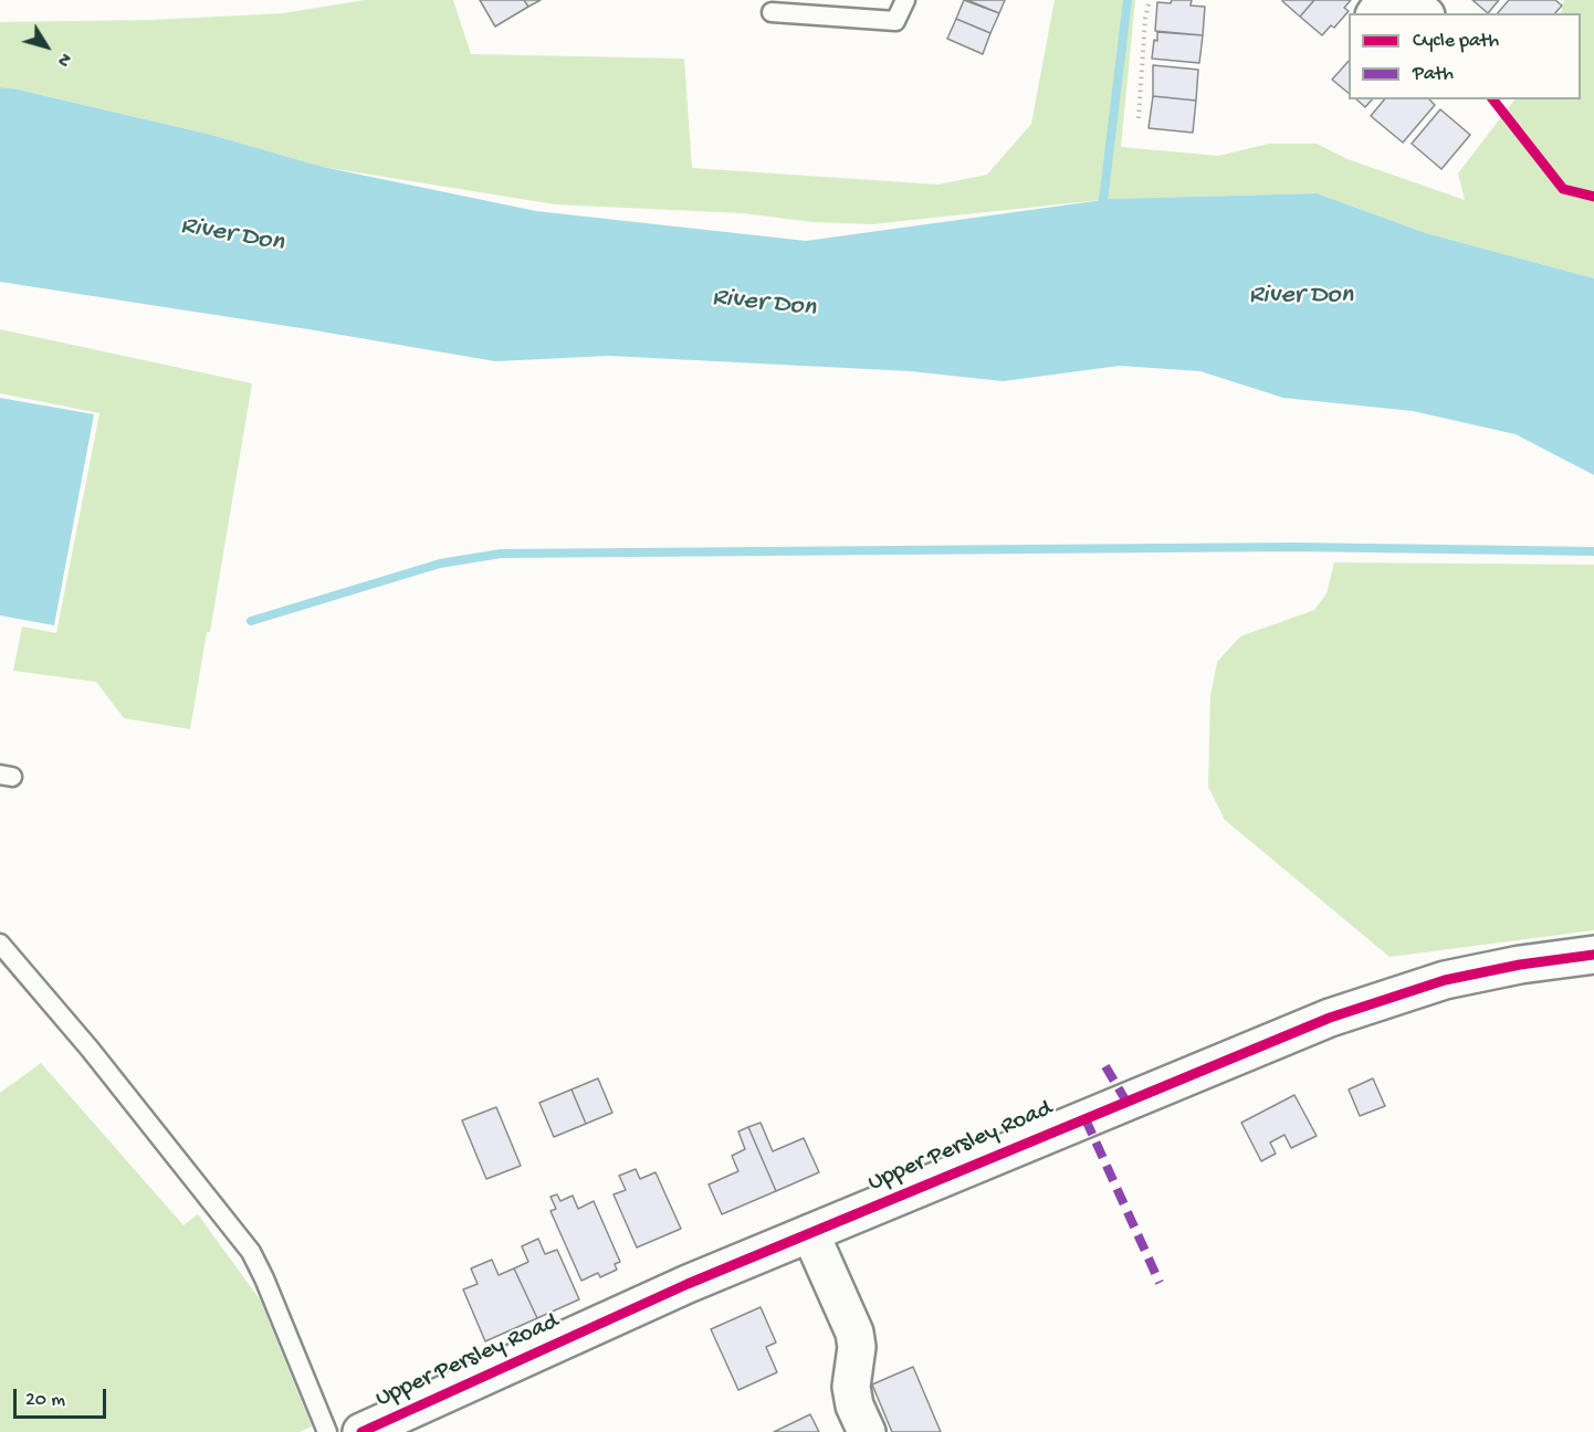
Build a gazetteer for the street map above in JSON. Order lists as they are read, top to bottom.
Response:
{
  "streets": {
    "street": ["Upper Persley Road"]
  },
  "water": ["River Don"],
  "legend": ["Cycle path", "Path"],
  "scale_bar": "20 m",
  "north": "bottom right"
}
